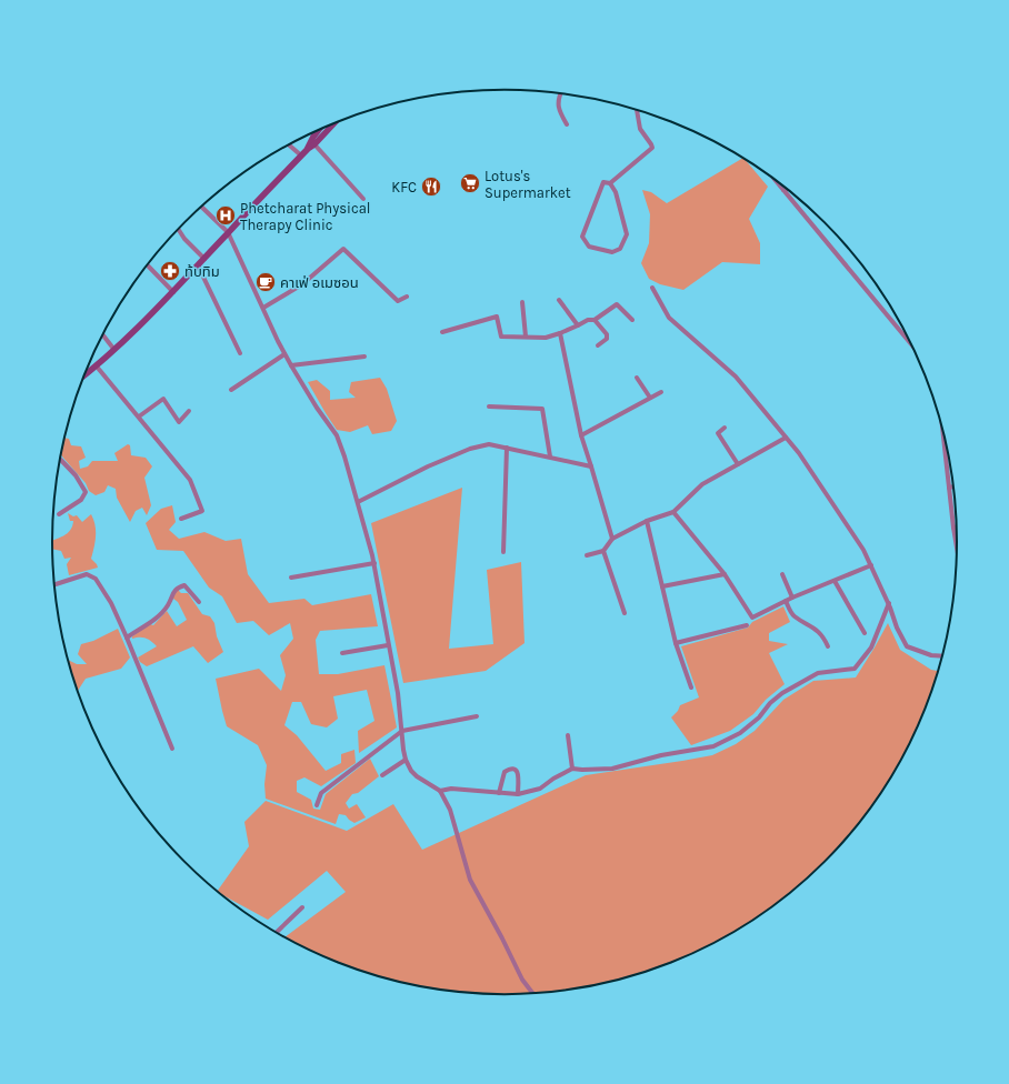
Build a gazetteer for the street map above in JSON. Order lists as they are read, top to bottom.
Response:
{
  "places": {
    "supermarket": ["Lotus's Supermarket"],
    "restaurant": ["KFC"],
    "hospital": ["Phetcharat Physical Therapy Clinic"],
    "pharmacy": ["ท้บทิม"],
    "cafe": ["คาเฟ่ อเมซอน"]
  }
}
